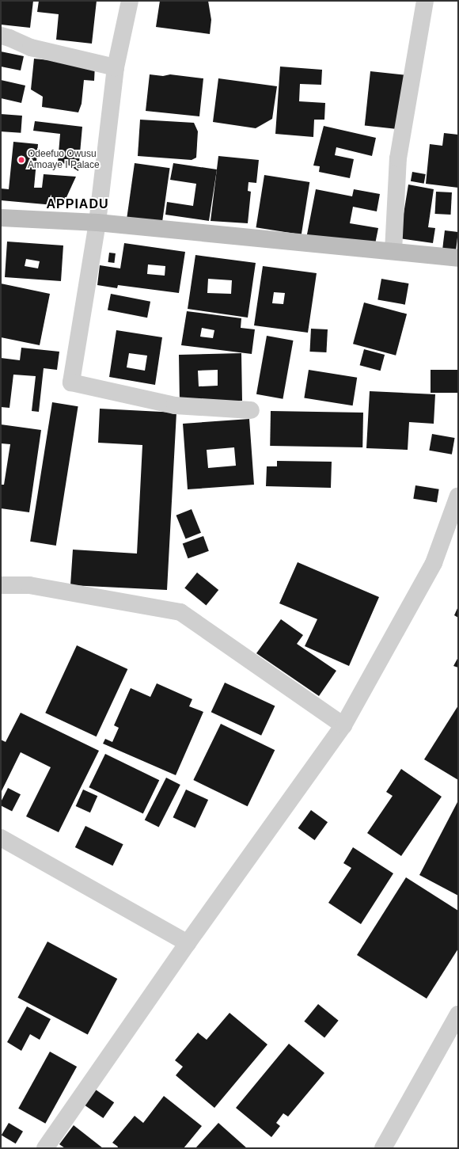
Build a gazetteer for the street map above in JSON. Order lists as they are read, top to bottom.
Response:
{
  "districts": ["APPIADU"],
  "places": ["Odeefuo Owusu Amoaye I Palace"]
}
